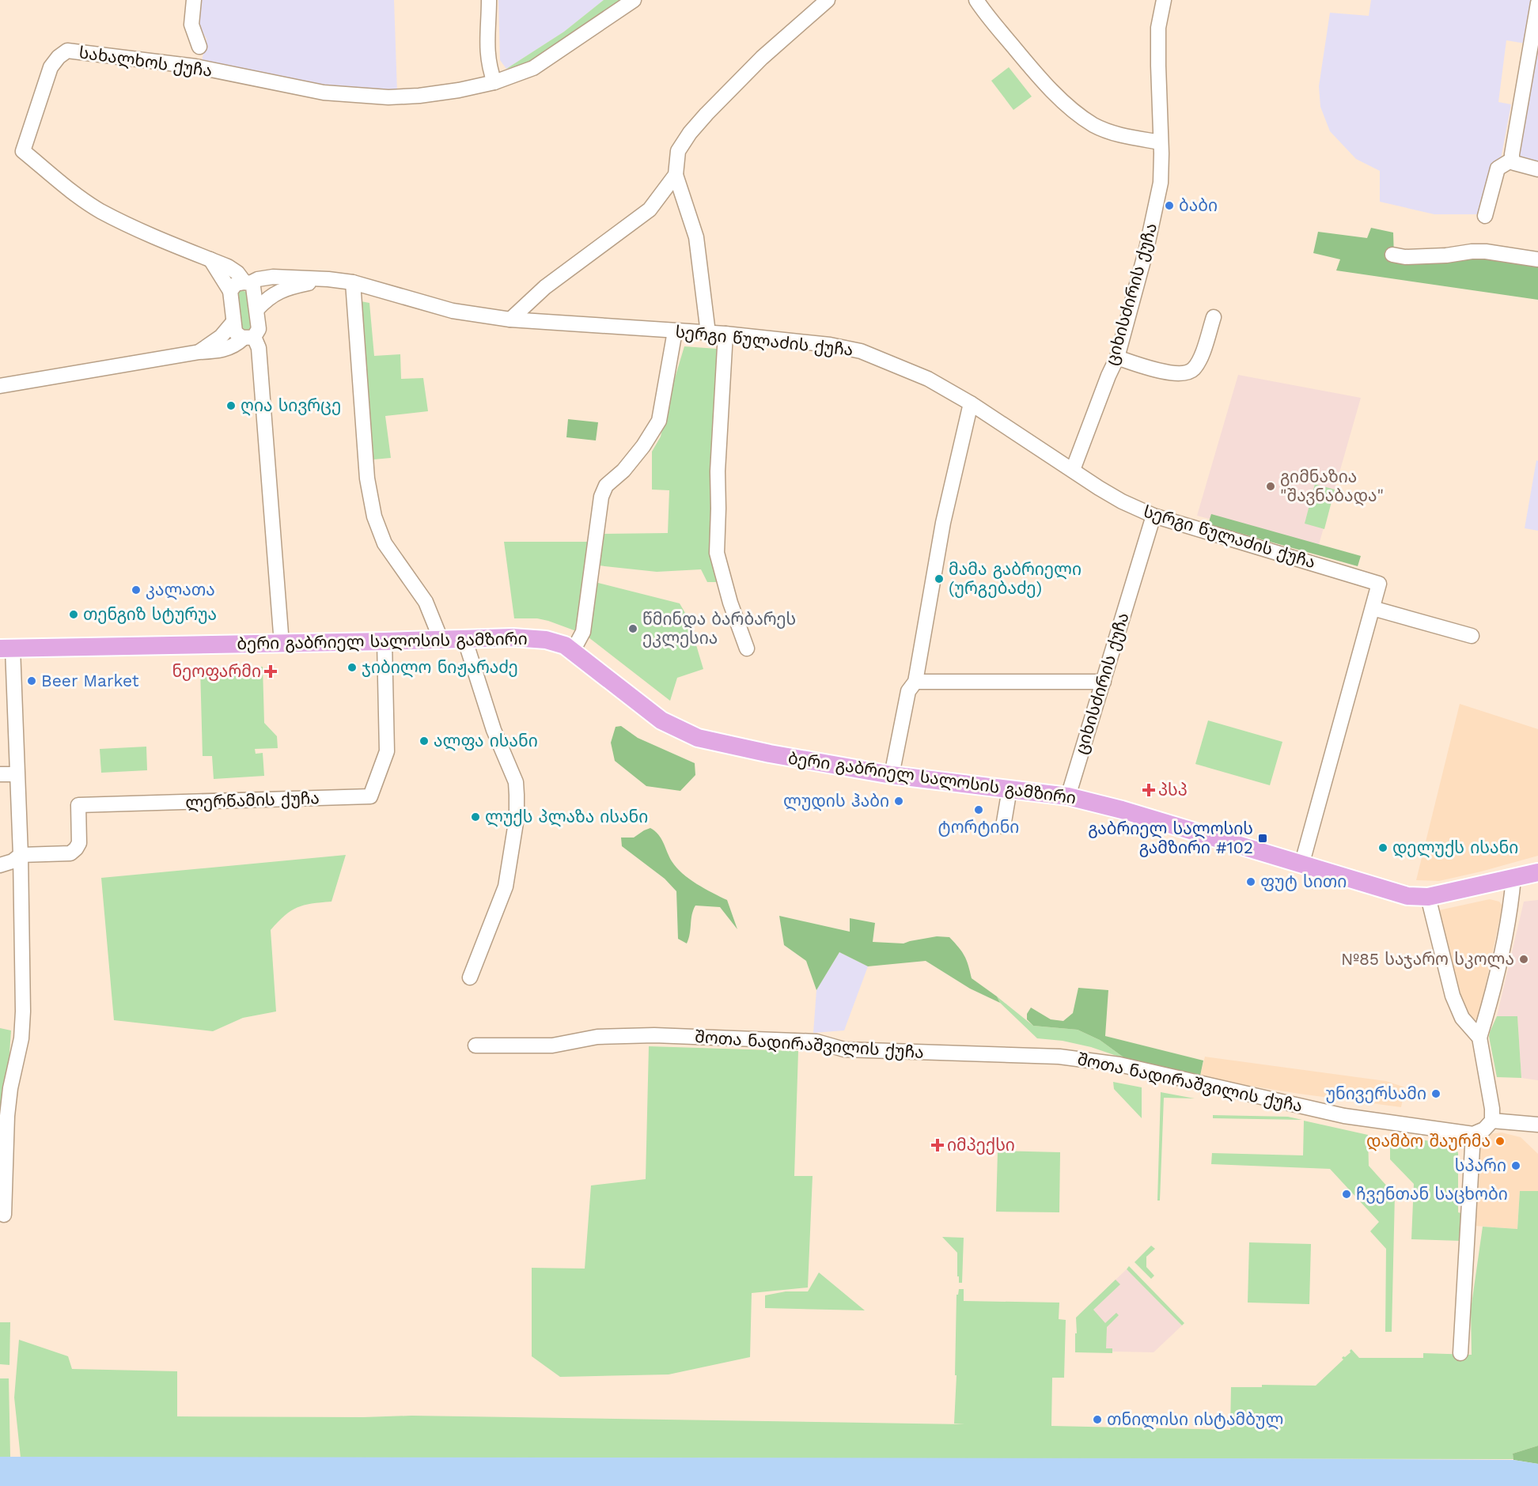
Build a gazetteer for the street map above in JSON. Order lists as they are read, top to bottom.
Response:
{
  "streets": {
    "main road": ["ბერი გაბრიელ სალოსის გამზირი"],
    "street": [
      "სახალხოს ქუჩა",
      "ციხისძირის ქუჩა",
      "სერგი წულაძის ქუჩა",
      "ლერწამის ქუჩა",
      "შოთა ნადირაშვილის ქუჩა"
    ]
  },
  "crossings": [
    ["სახალხოს ქუჩა", "სერგი წულაძის ქუჩა"],
    ["ციხისძირის ქუჩა", "სერგი წულაძის ქუჩა"],
    ["ციხისძირის ქუჩა", "ბერი გაბრიელ სალოსის გამზირი"],
    ["ბერი გაბრიელ სალოსის გამზირი", "ლერწამის ქუჩა"]
  ],
  "places": {
    "other": [
      "ბაბი",
      "ღია სივრცე",
      "გიმნაზია \"შავნაბადა\"",
      "მამა გაბრიელი (ურგებაძე)",
      "კალათა",
      "თენგიზ სტურუა",
      "წმინდა ბარბარეს ეკლესია",
      "ჯიბილო ნიჟარაძე",
      "Beer Market",
      "ალფა ისანი",
      "ლუდის ჰაბი",
      "ტორტინი",
      "ლუქს პლაზა ისანი",
      "დელუქს ისანი",
      "ფუტ სითი",
      "№85 საჯარო სკოლა",
      "უნივერსამი",
      "დამბო შაურმა",
      "სპარი",
      "ჩვენთან საცხობი",
      "თნილისი ისტამბულ"
    ],
    "health": ["ნეოფარმი", "პსპ", "იმპექსი"],
    "transit": ["გაბრიელ სალოსის გამზირი #102"]
  }
}
